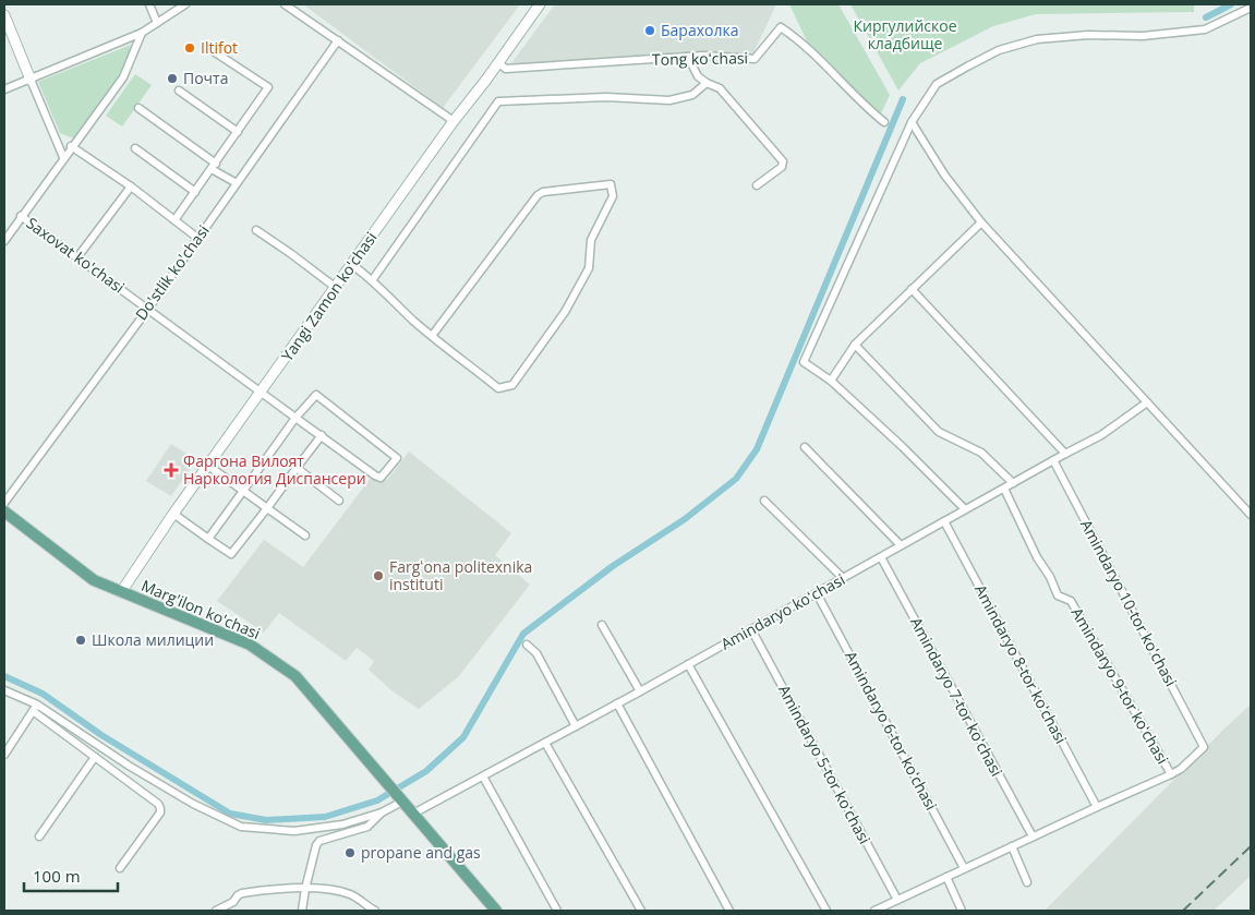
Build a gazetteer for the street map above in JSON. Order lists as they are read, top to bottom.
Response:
{
  "streets": {
    "main road": ["Marg'ilon ko'chasi"],
    "street": [
      "Tong koʻchasi",
      "Saxovat ko'chasi",
      "Do'stlik ko'chasi",
      "Yangi Zamon ko'chasi",
      "Amindaryo 10-tor koʻchasi",
      "Amindaryo koʻchasi",
      "Amindaryo 8-tor koʻchasi",
      "Amindaryo 9-tor koʻchasi",
      "Amindaryo 7-tor koʻchasi",
      "Amindaryo 6-tor koʻchasi",
      "Amindaryo 5-tor koʻchasi"
    ]
  },
  "crossings": [
    ["Tong koʻchasi", "Yangi Zamon ko'chasi"],
    ["Saxovat ko'chasi", "Do'stlik ko'chasi"],
    ["Saxovat ko'chasi", "Yangi Zamon ko'chasi"],
    ["Yangi Zamon ko'chasi", "Marg'ilon ko'chasi"],
    ["Amindaryo 10-tor koʻchasi", "Amindaryo koʻchasi"],
    ["Amindaryo 10-tor koʻchasi", "Amindaryo 9-tor koʻchasi"],
    ["Amindaryo koʻchasi", "Amindaryo 8-tor koʻchasi"],
    ["Amindaryo koʻchasi", "Amindaryo 9-tor koʻchasi"],
    ["Amindaryo koʻchasi", "Amindaryo 7-tor koʻchasi"],
    ["Amindaryo koʻchasi", "Amindaryo 6-tor koʻchasi"],
    ["Amindaryo koʻchasi", "Amindaryo 5-tor koʻchasi"]
  ],
  "parks": ["Киргулийское кладбище"],
  "places": {
    "other": [
      "Барахолка",
      "Iltifot",
      "Почта",
      "Fargʻona politexnika instituti",
      "Школа милиции",
      "propane and gas"
    ],
    "health": ["Фаргона Вилоят Наркология Диспансери"]
  },
  "scale_bar": "100 m"
}
